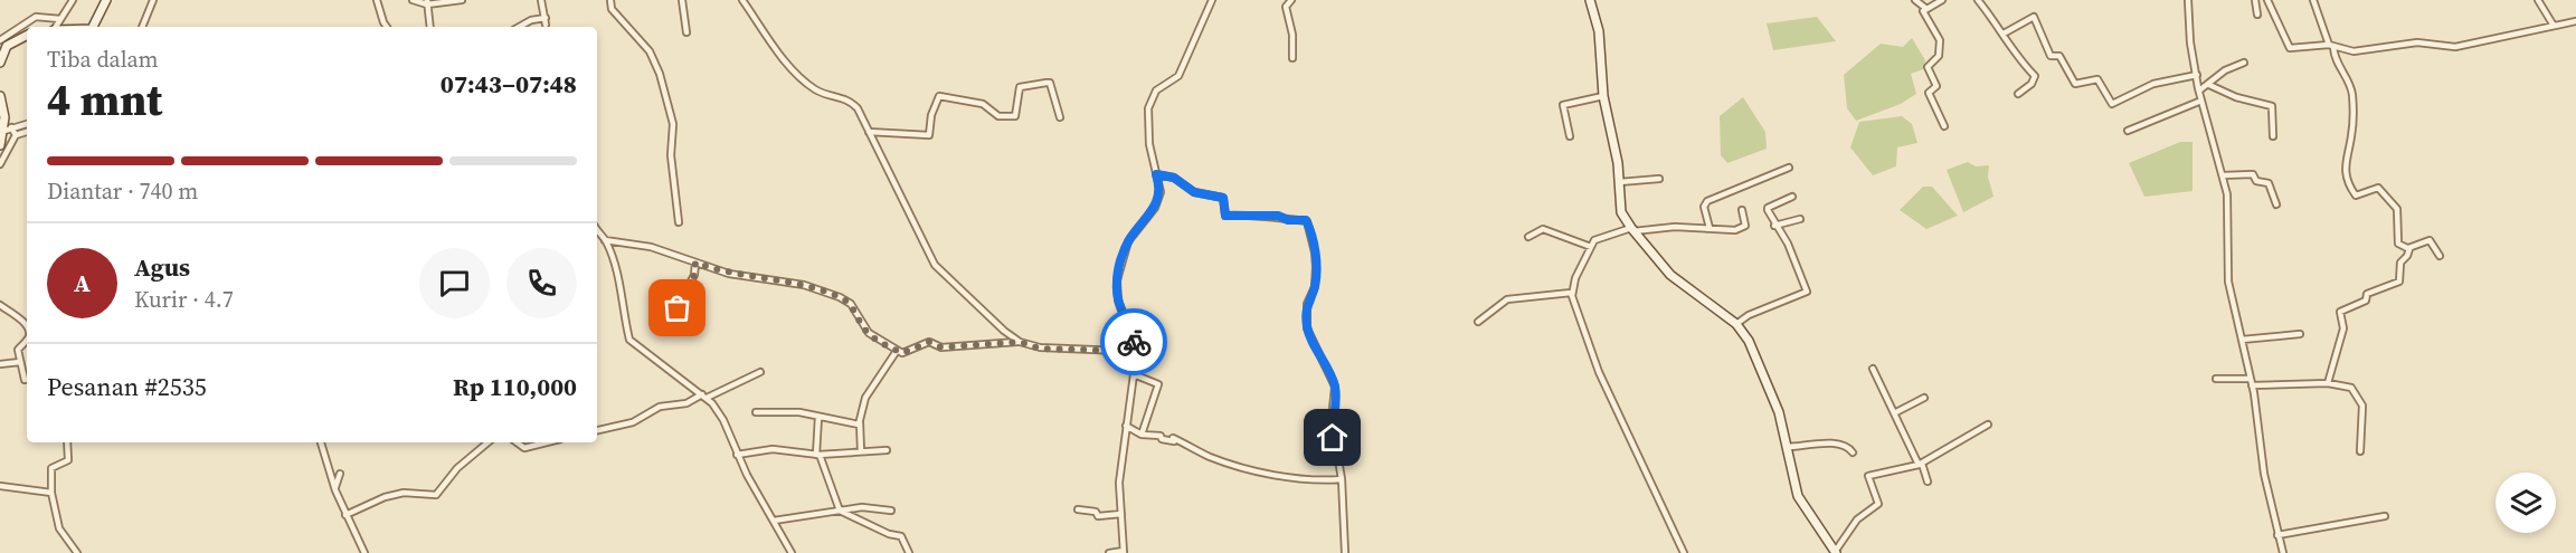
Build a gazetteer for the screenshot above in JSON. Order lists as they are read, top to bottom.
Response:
{
  "page": {
    "heading": ["4 mnt", "Tiba dalam", "07:43–07:48"],
    "panel": [
      "Agus",
      "Kurir · 4.7",
      "Pesanan #2535",
      "Rp 110,000"
    ],
    "bar": "Diantar · 740 m",
    "round": "A"
  }
}
